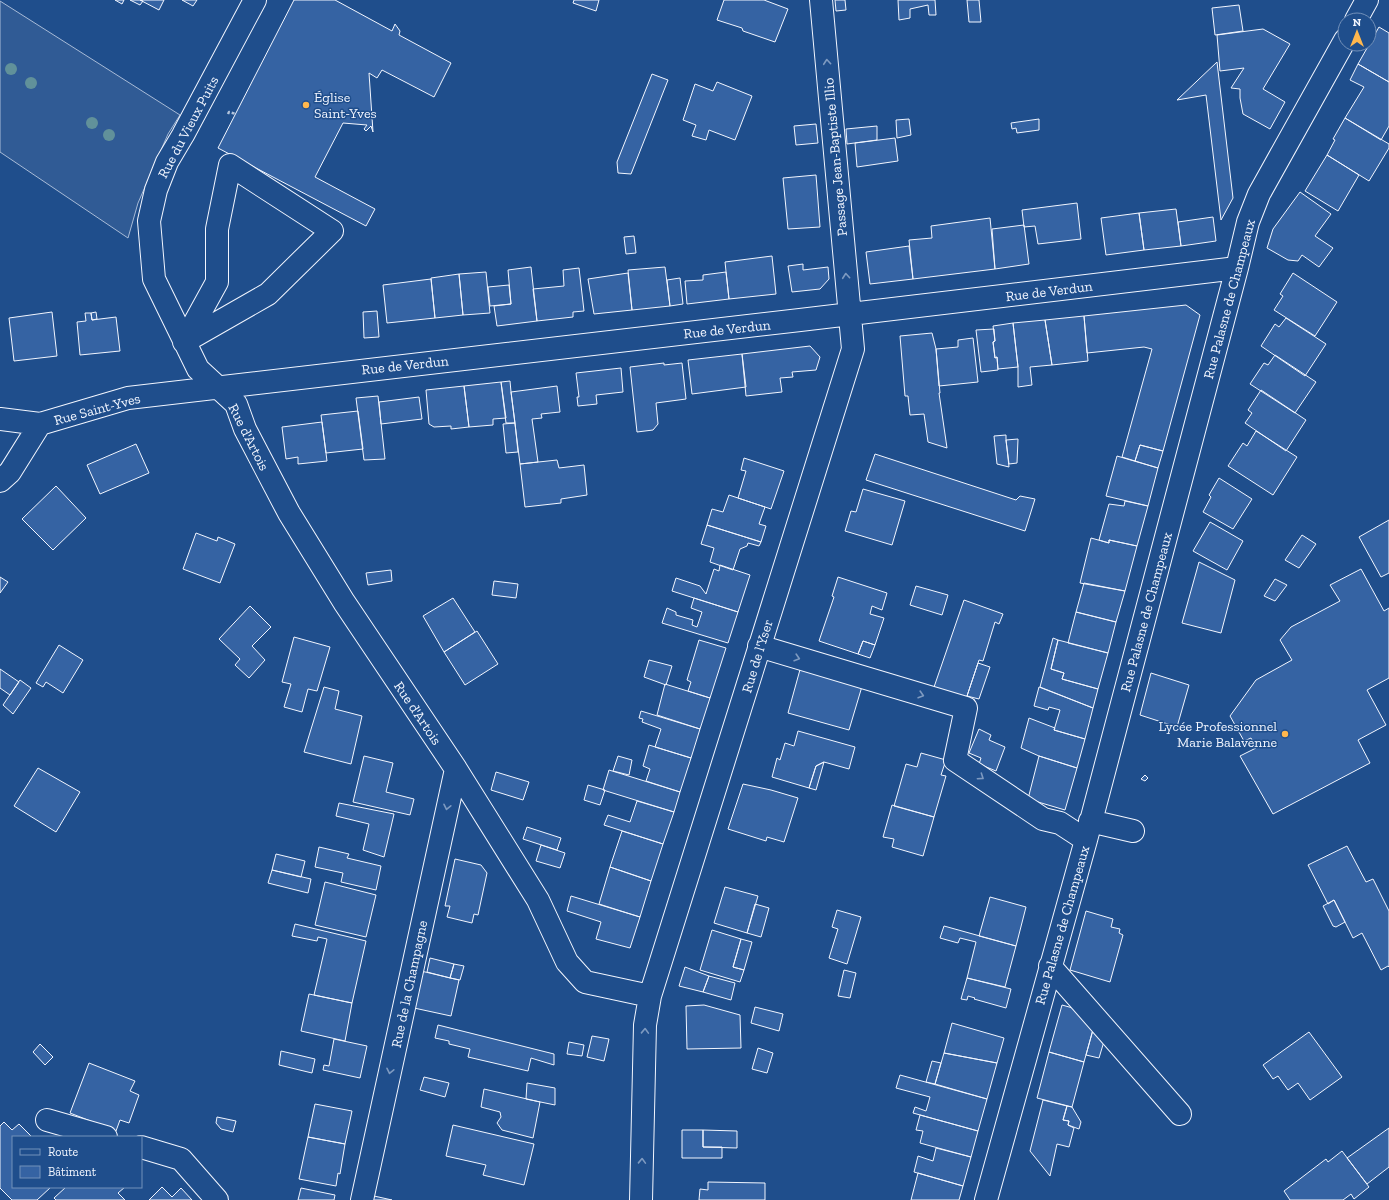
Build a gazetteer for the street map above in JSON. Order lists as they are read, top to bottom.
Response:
{
  "streets": {
    "street": [
      "Rue du Vieux Puits",
      "Passage Jean-Baptiste Illio",
      "Rue de Verdun",
      "Rue Palasne de Champeaux",
      "Rue Saint-Yves",
      "Rue d'Artois",
      "Rue de l'Yser",
      "Rue de la Champagne"
    ]
  },
  "crossings": [
    ["Rue du Vieux Puits", "Rue de Verdun"],
    ["Rue du Vieux Puits", "Rue Saint-Yves"],
    ["Rue du Vieux Puits", "Rue d'Artois"],
    ["Passage Jean-Baptiste Illio", "Rue de Verdun"],
    ["Passage Jean-Baptiste Illio", "Rue de l'Yser"],
    ["Rue de Verdun", "Rue Palasne de Champeaux"],
    ["Rue de Verdun", "Rue Saint-Yves"],
    ["Rue de Verdun", "Rue d'Artois"],
    ["Rue de Verdun", "Rue de l'Yser"],
    ["Rue Saint-Yves", "Rue d'Artois"],
    ["Rue d'Artois", "Rue de l'Yser"],
    ["Rue d'Artois", "Rue de la Champagne"]
  ],
  "one_way": ["Passage Jean-Baptiste Illio", "Rue de la Champagne"],
  "places": ["Église Saint-Yves", "Lycée Professionnel Marie Balavenne"],
  "legend": ["Route", "Bâtiment"],
  "north": "top"
}
